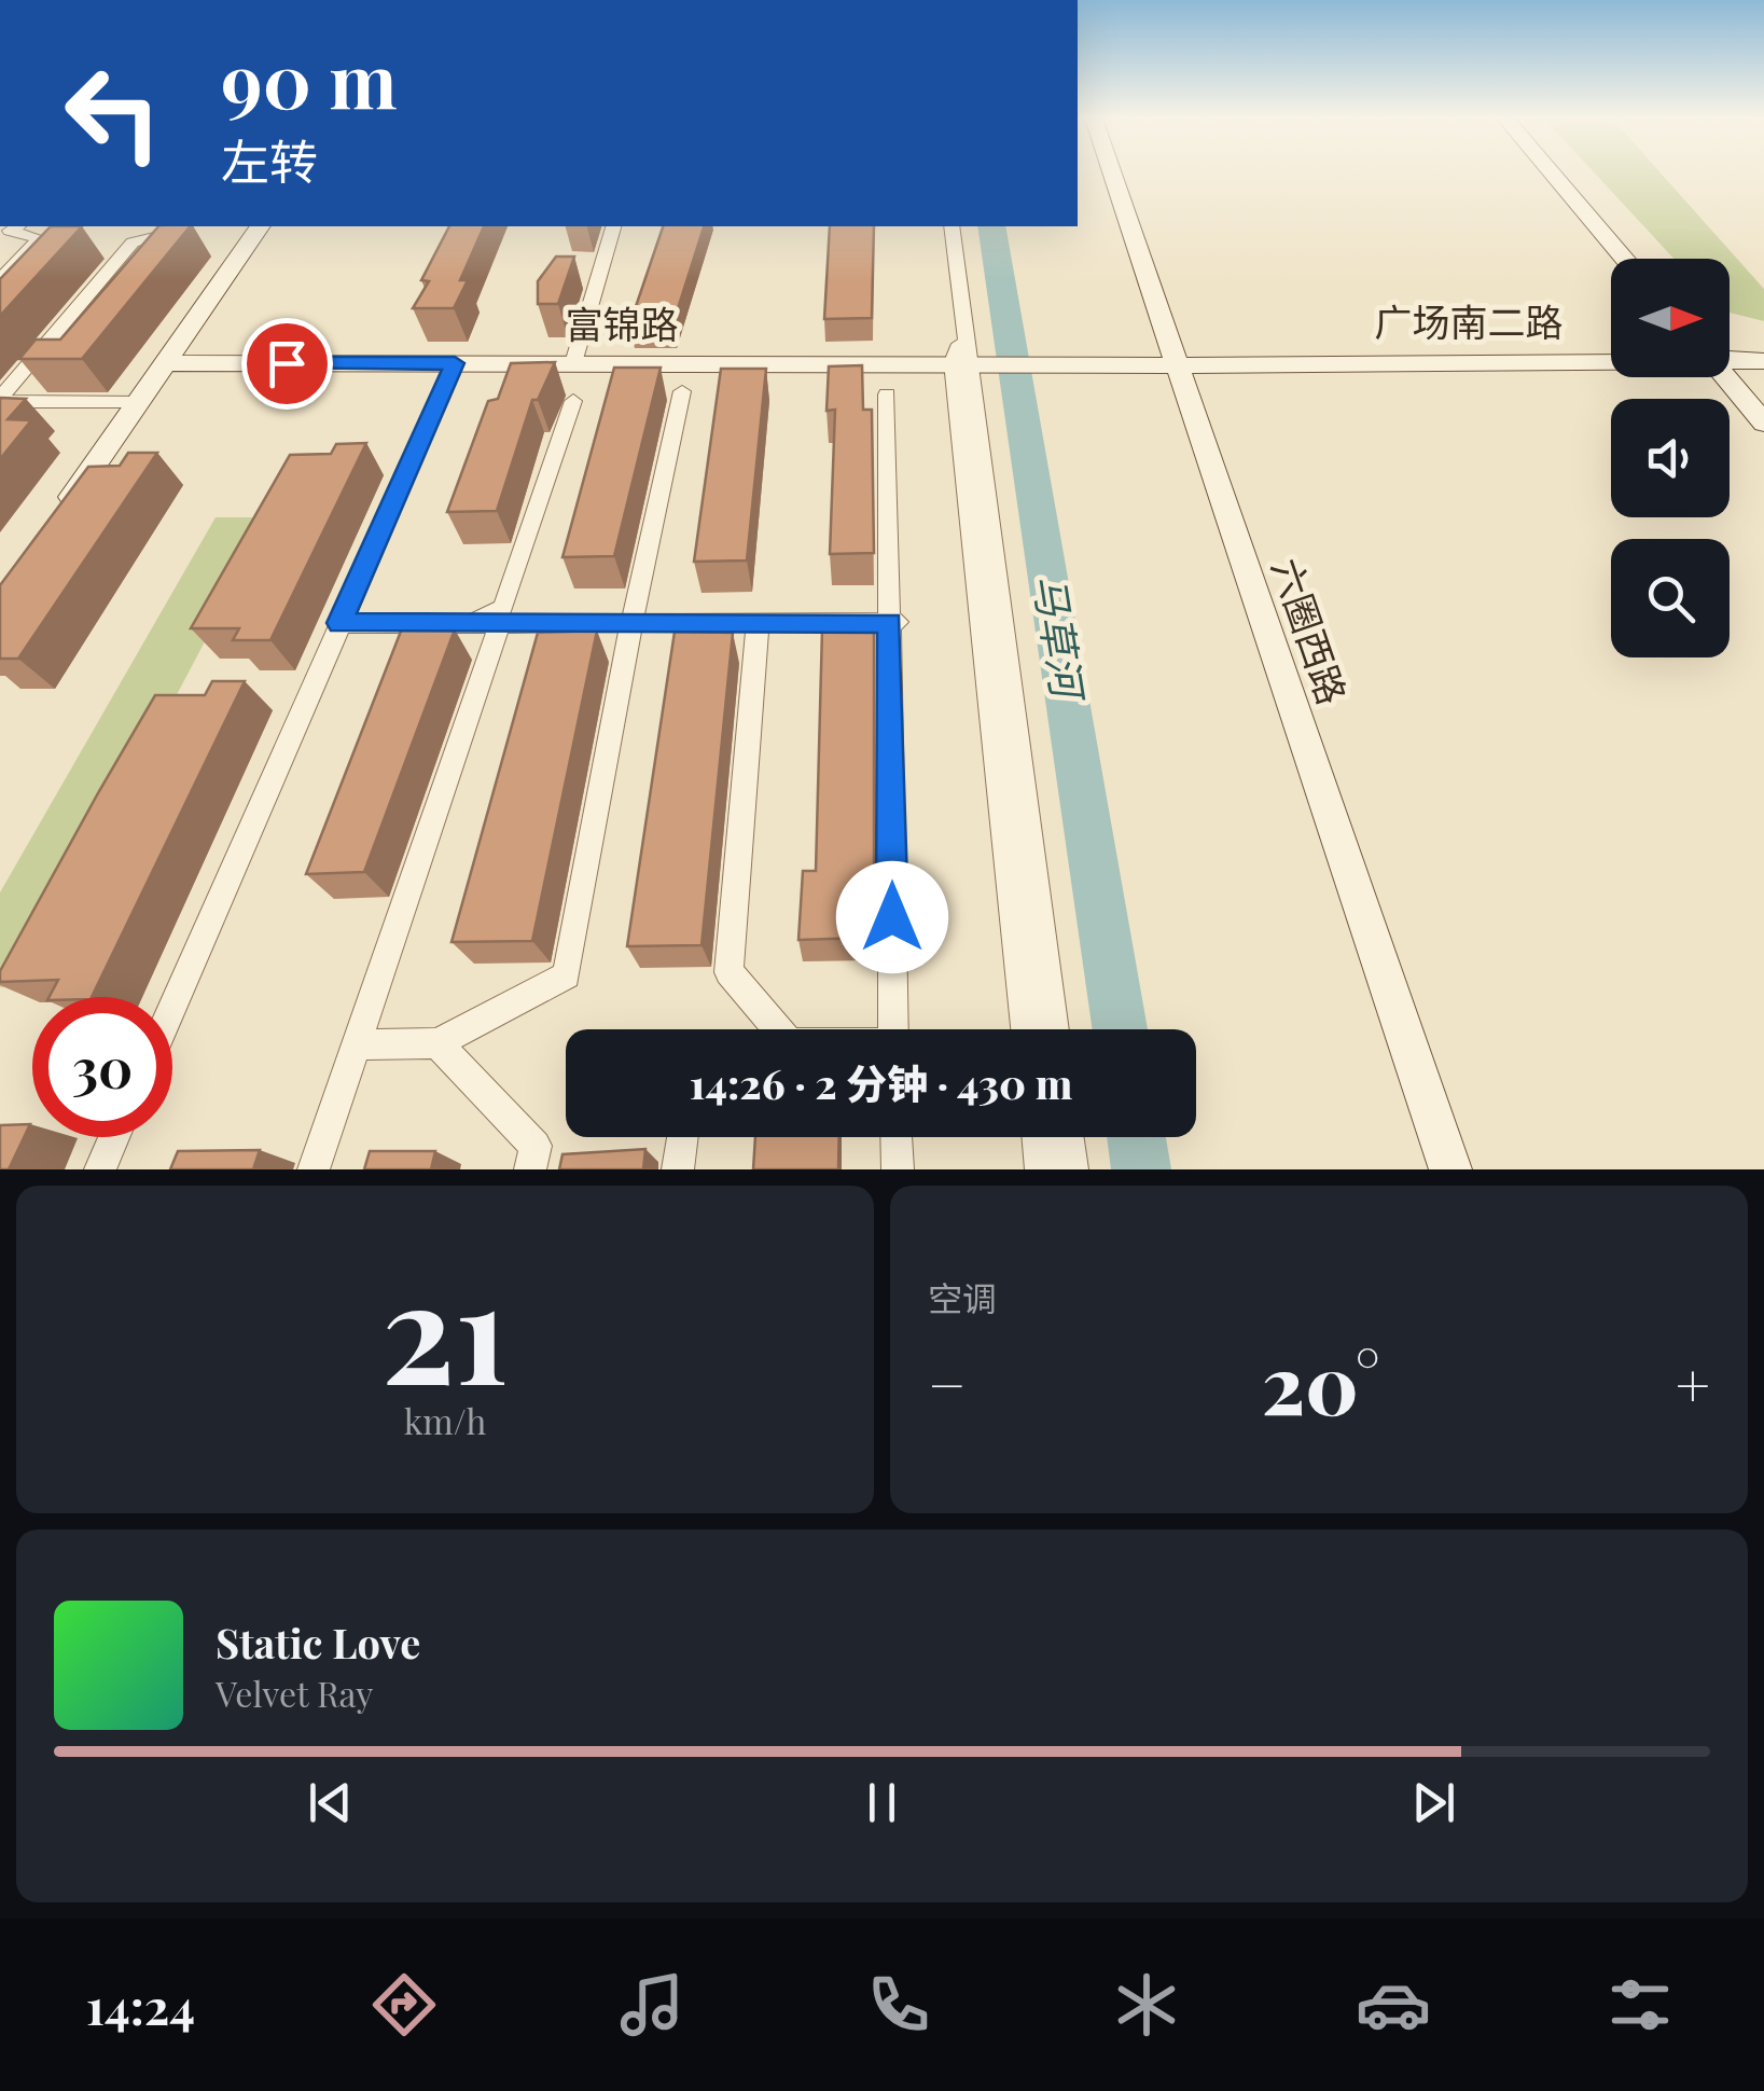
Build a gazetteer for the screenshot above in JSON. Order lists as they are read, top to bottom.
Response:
{
  "streets": {
    "street": ["广场南二路", "富锦路", "六圈西路"]
  },
  "crossings": [
    ["广场南二路", "富锦路"],
    ["广场南二路", "六圈西路"],
    ["富锦路", "六圈西路"]
  ],
  "water": ["马草河"],
  "north": "right",
  "page": {
    "turn": ["90 m", "左转"],
    "limit": "30",
    "trip": "14:26 · 2 分钟 · 430 m",
    "tile": [
      ["21", "km/h"],
      "空调"
    ],
    "heat": ["−", "20°", "+"],
    "song": ["Static Love", "Velvet Ray"],
    "tabs": "14:24"
  }
}
